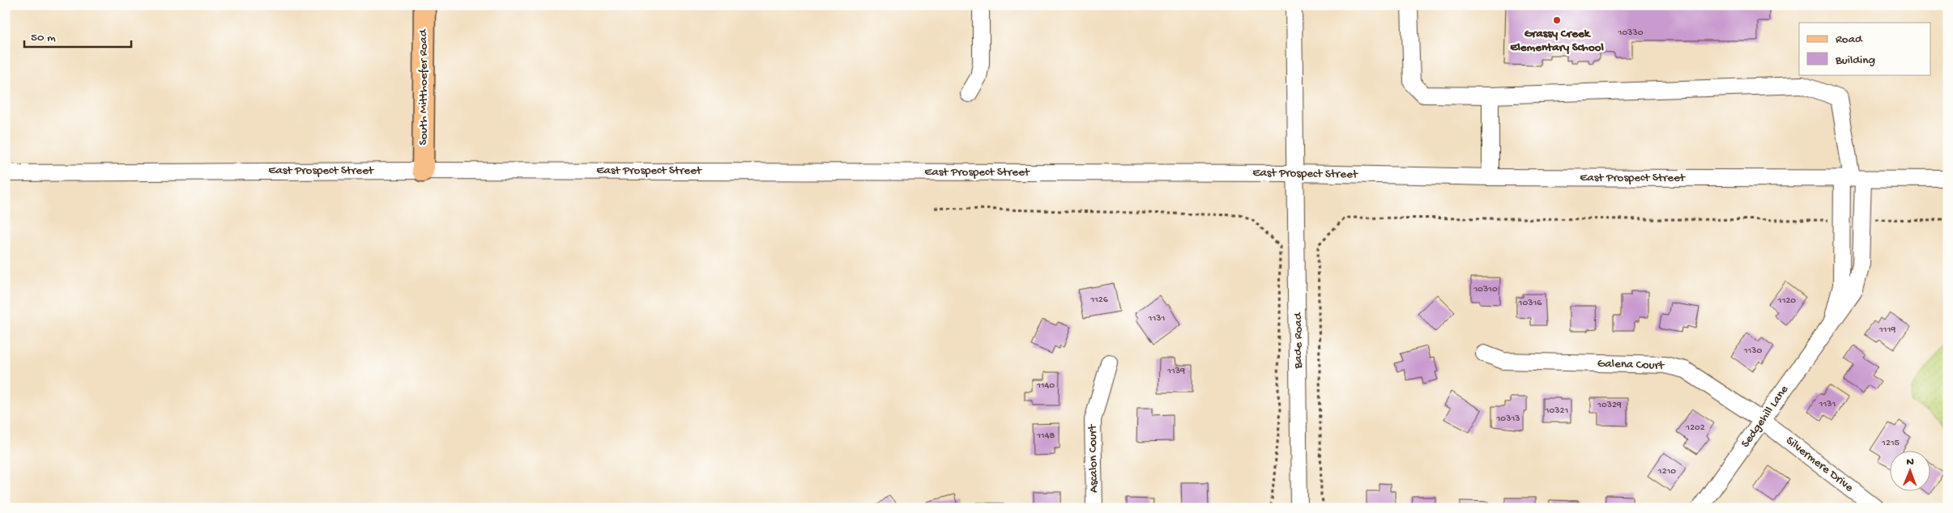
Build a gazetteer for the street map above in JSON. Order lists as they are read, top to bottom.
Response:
{
  "streets": {
    "main road": ["South Mitthoefer Road"],
    "street": [
      "East Prospect Street",
      "Bade Road",
      "Galena Court",
      "Sedgehill Lane",
      "Ascalon Court",
      "Silvermere Drive"
    ]
  },
  "crossings": [
    ["South Mitthoefer Road", "East Prospect Street"],
    ["East Prospect Street", "Bade Road"],
    ["East Prospect Street", "Sedgehill Lane"],
    ["Galena Court", "Sedgehill Lane"],
    ["Galena Court", "Silvermere Drive"],
    ["Sedgehill Lane", "Silvermere Drive"]
  ],
  "places": ["Grassy Creek Elementary School"],
  "house_numbers": [
    "10330",
    "10310",
    "1126",
    "1120",
    "10316",
    "1131",
    "1119",
    "1130",
    "1139",
    "1140",
    "1131",
    "10329",
    "10321",
    "10313",
    "1202",
    "1148",
    "1215",
    "1210"
  ],
  "legend": ["Road", "Building"],
  "scale_bar": "50 m",
  "north": "top"
}
